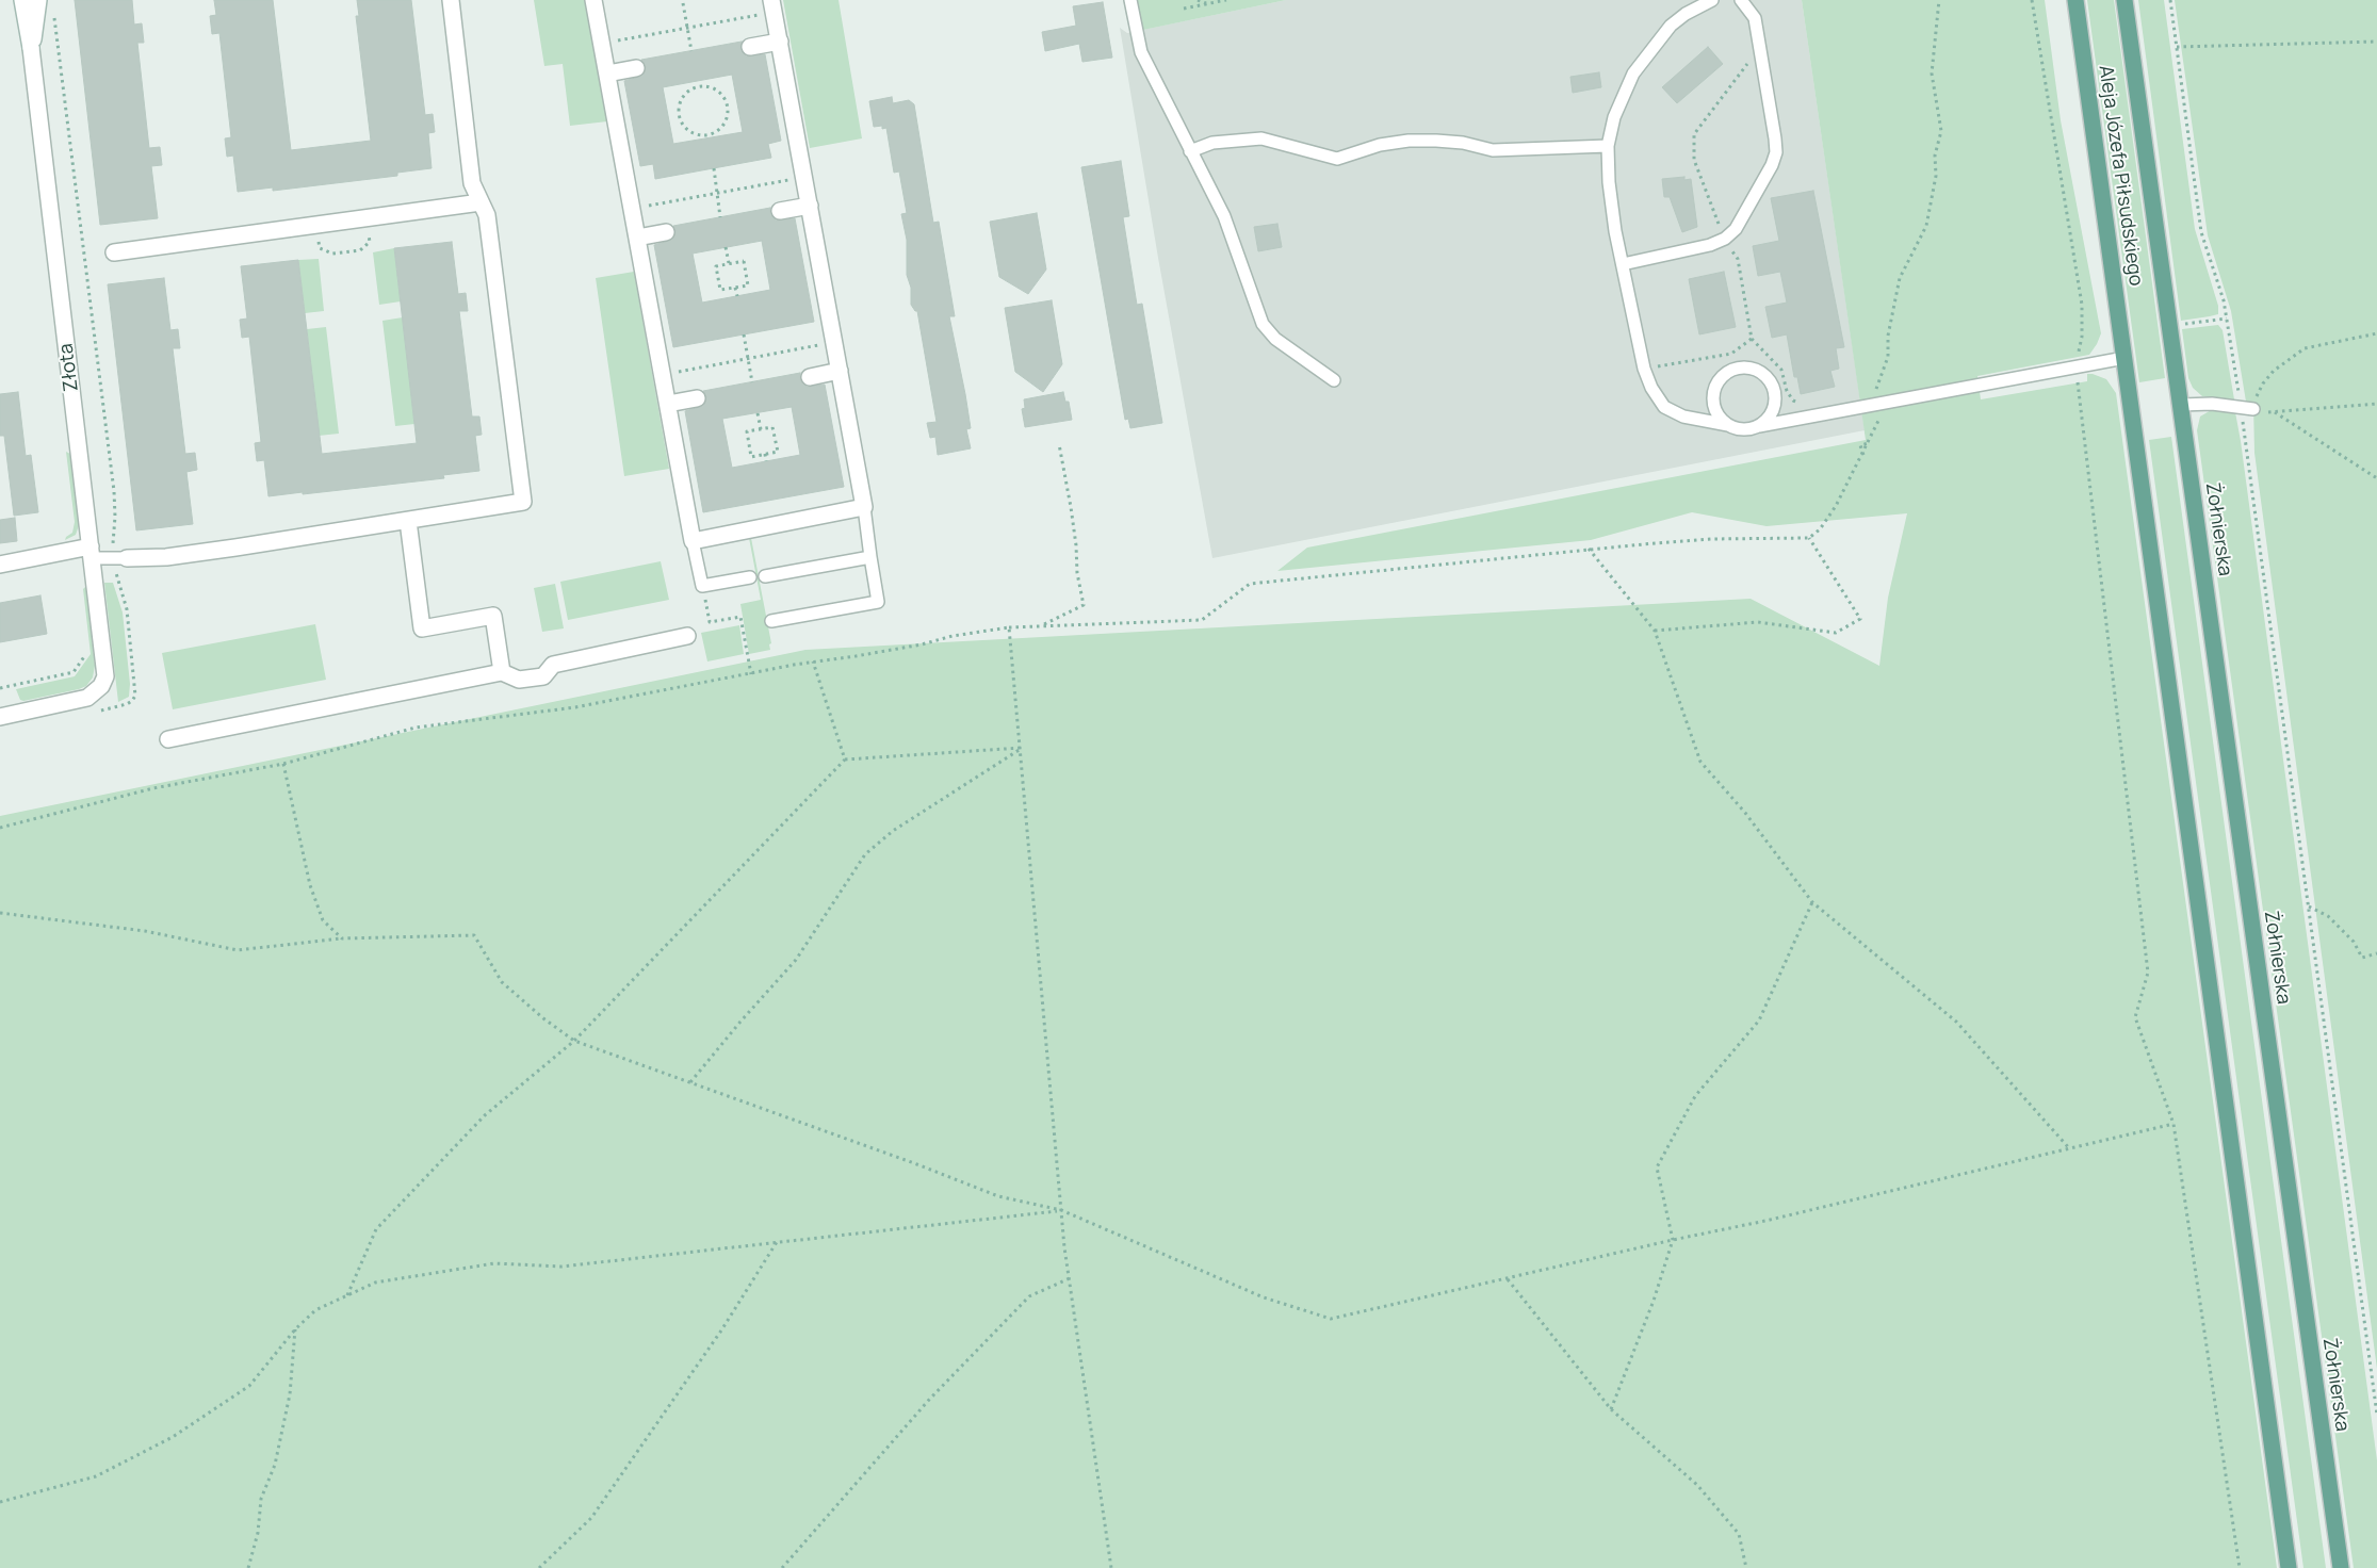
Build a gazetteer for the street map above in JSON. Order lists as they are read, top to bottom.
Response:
{
  "streets": {
    "main road": ["Aleja Józefa Piłsudskiego", "Żołnierska"],
    "street": ["Złota"]
  },
  "crossings": [
    ["Aleja Józefa Piłsudskiego", "Żołnierska"]
  ]
}
